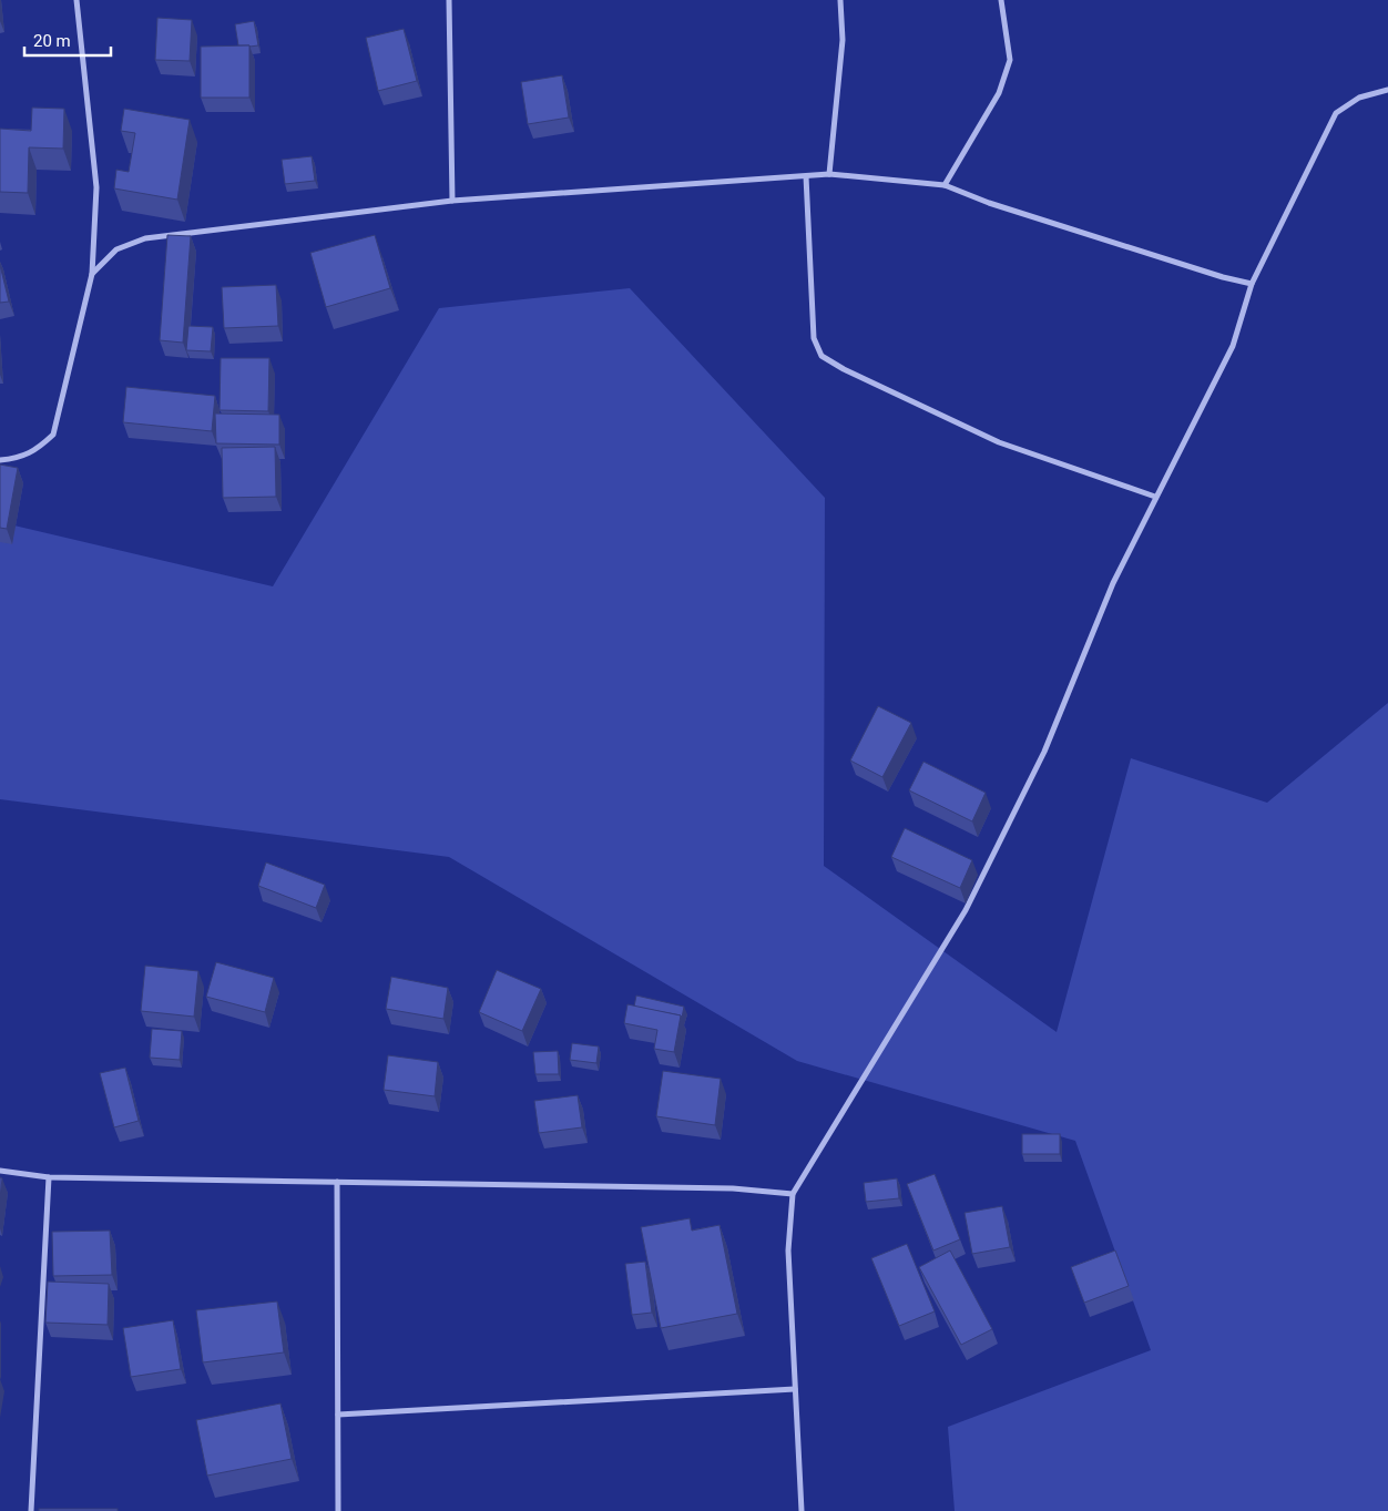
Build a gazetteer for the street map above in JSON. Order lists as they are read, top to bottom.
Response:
{
  "scale_bar": "20 m"
}
